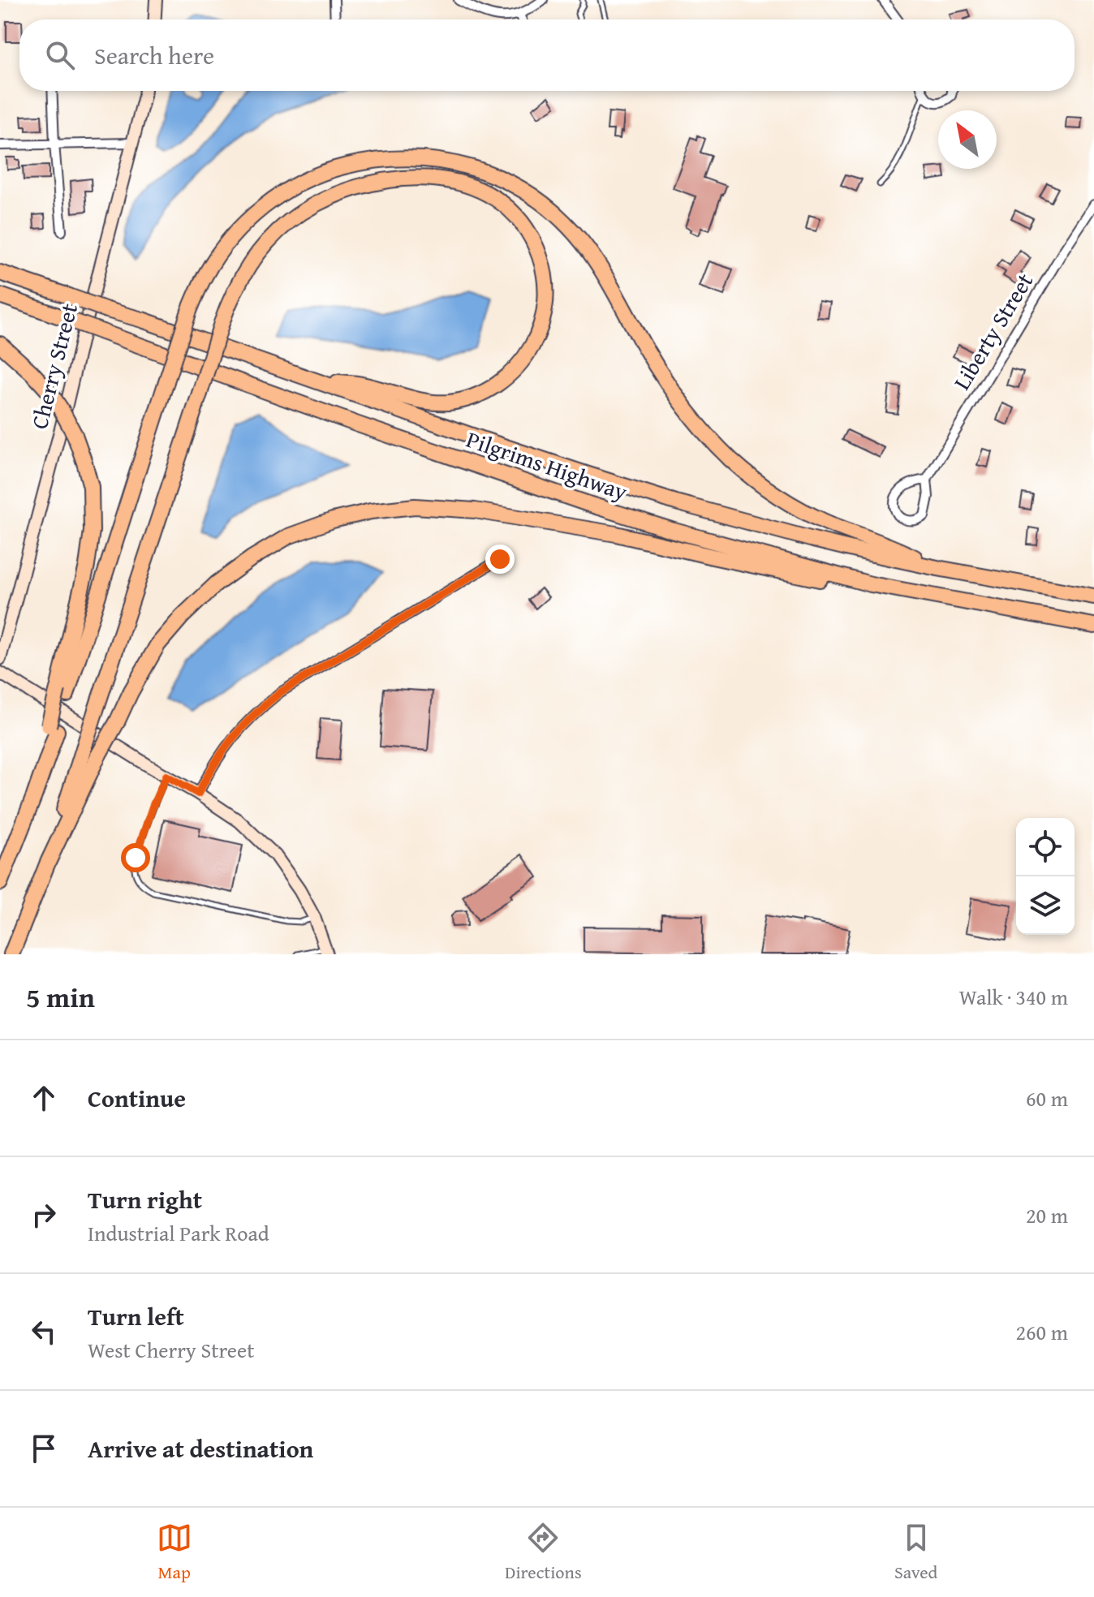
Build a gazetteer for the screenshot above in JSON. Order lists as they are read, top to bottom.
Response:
{
  "streets": {
    "highway": ["Pilgrims Highway"],
    "main road": ["Cherry Street"],
    "street": ["Liberty Street"]
  },
  "north": "top left",
  "page": {
    "search": "Search here",
    "heading": ["5 min", "Walk · 340 m"],
    "list": [
      ["Continue", "60 m"],
      ["Turn right", "Industrial Park Road", "20 m"],
      ["Turn left", "West Cherry Street", "260 m"],
      "Arrive at destination"
    ],
    "nav": ["Map", "Directions", "Saved"]
  }
}
